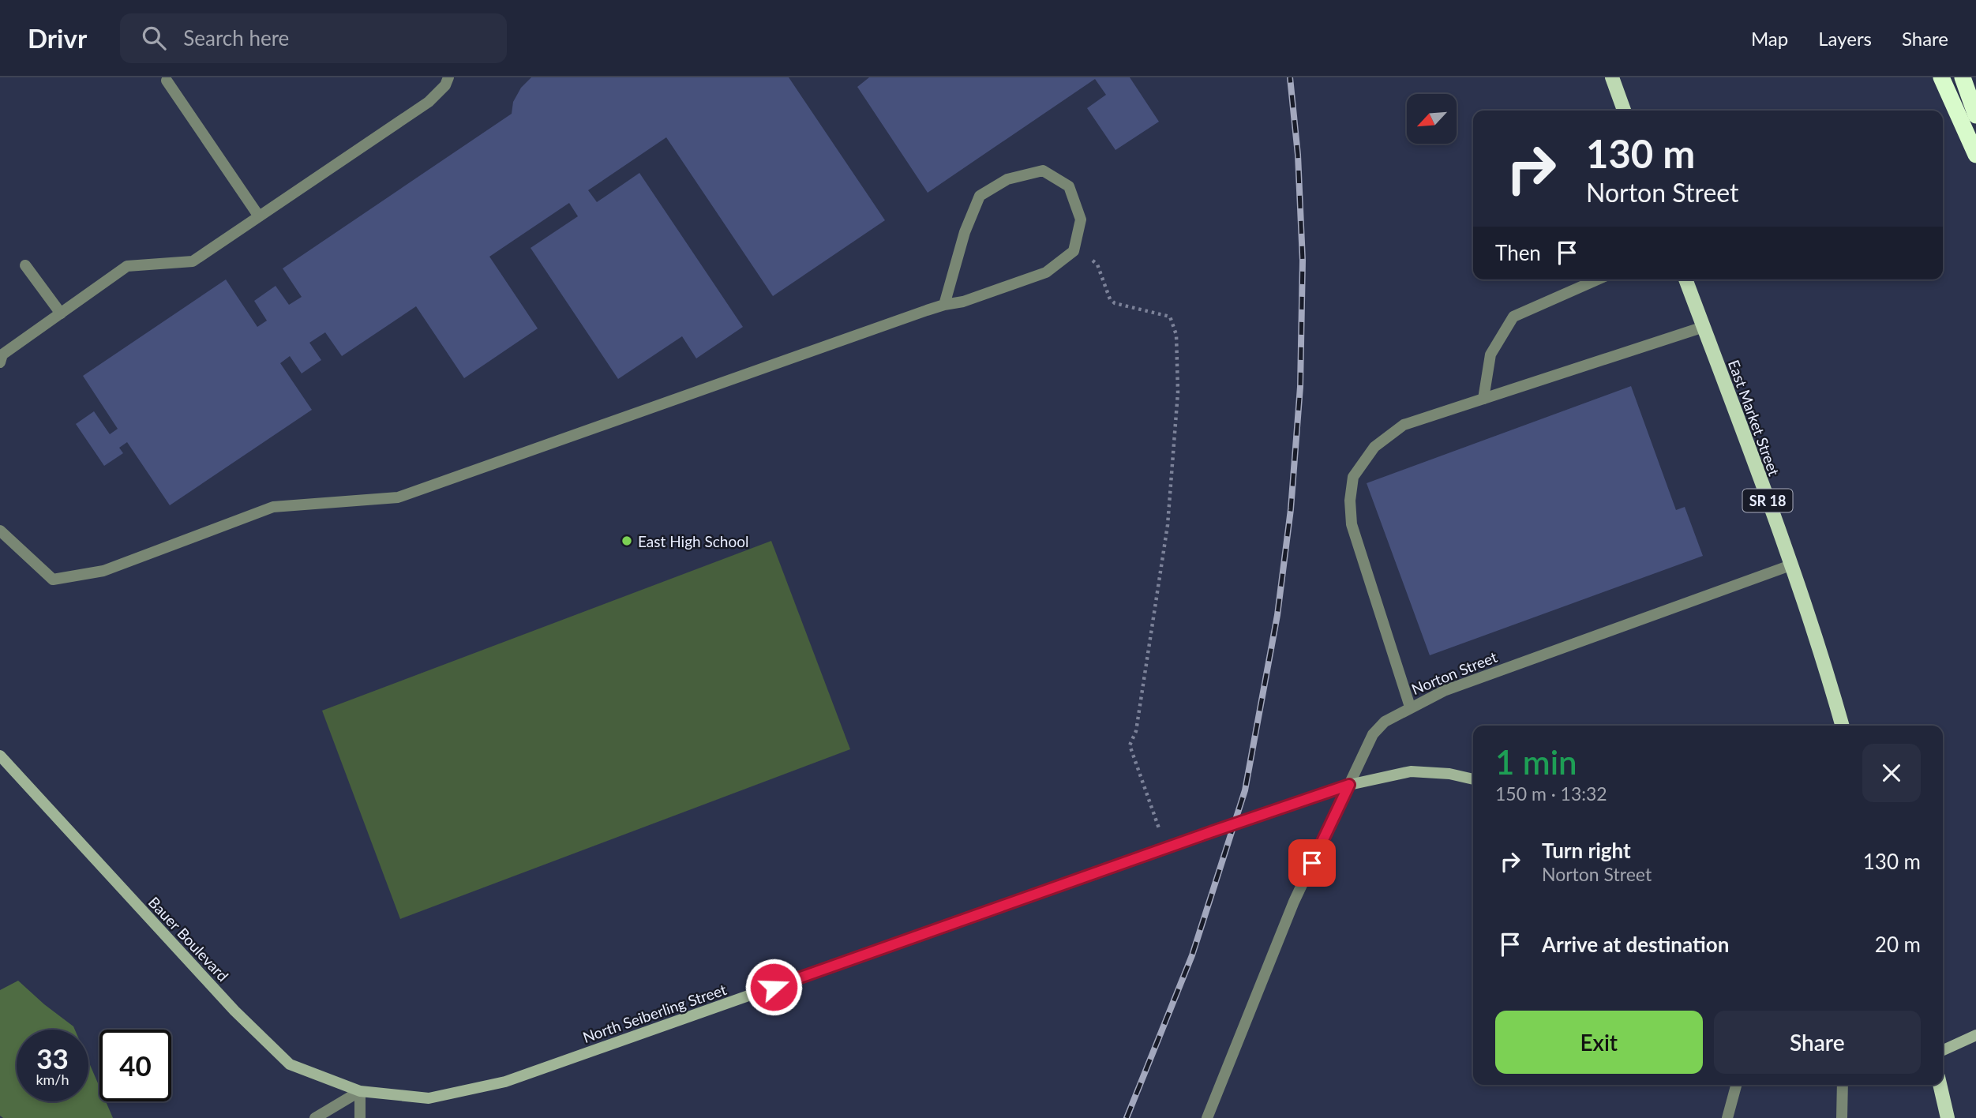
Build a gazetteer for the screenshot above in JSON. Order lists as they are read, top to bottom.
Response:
{
  "streets": {
    "main road": ["East Market Street", "SR 18"],
    "street": ["Norton Street", "Bauer Boulevard", "North Seiberling Street"]
  },
  "crossings": [
    ["East Market Street", "Norton Street"],
    ["Norton Street", "North Seiberling Street"],
    ["Bauer Boulevard", "North Seiberling Street"]
  ],
  "places": ["East High School"],
  "north": "bottom left",
  "page": {
    "header": "Drivr",
    "search": "Search here",
    "nav": ["Map", "Layers", "Share"],
    "turn": ["130 m", "Norton Street"],
    "then": "Then",
    "heading": ["1 min", "150 m · 13:32"],
    "list": [
      {
        "name": "Turn right",
        "note": "Norton Street",
        "value": "130 m"
      },
      {
        "name": "Arrive at destination",
        "value": "20 m"
      }
    ],
    "buttons": ["Exit", "Share"],
    "speed": "33 km/h",
    "limit": "40"
  }
}
